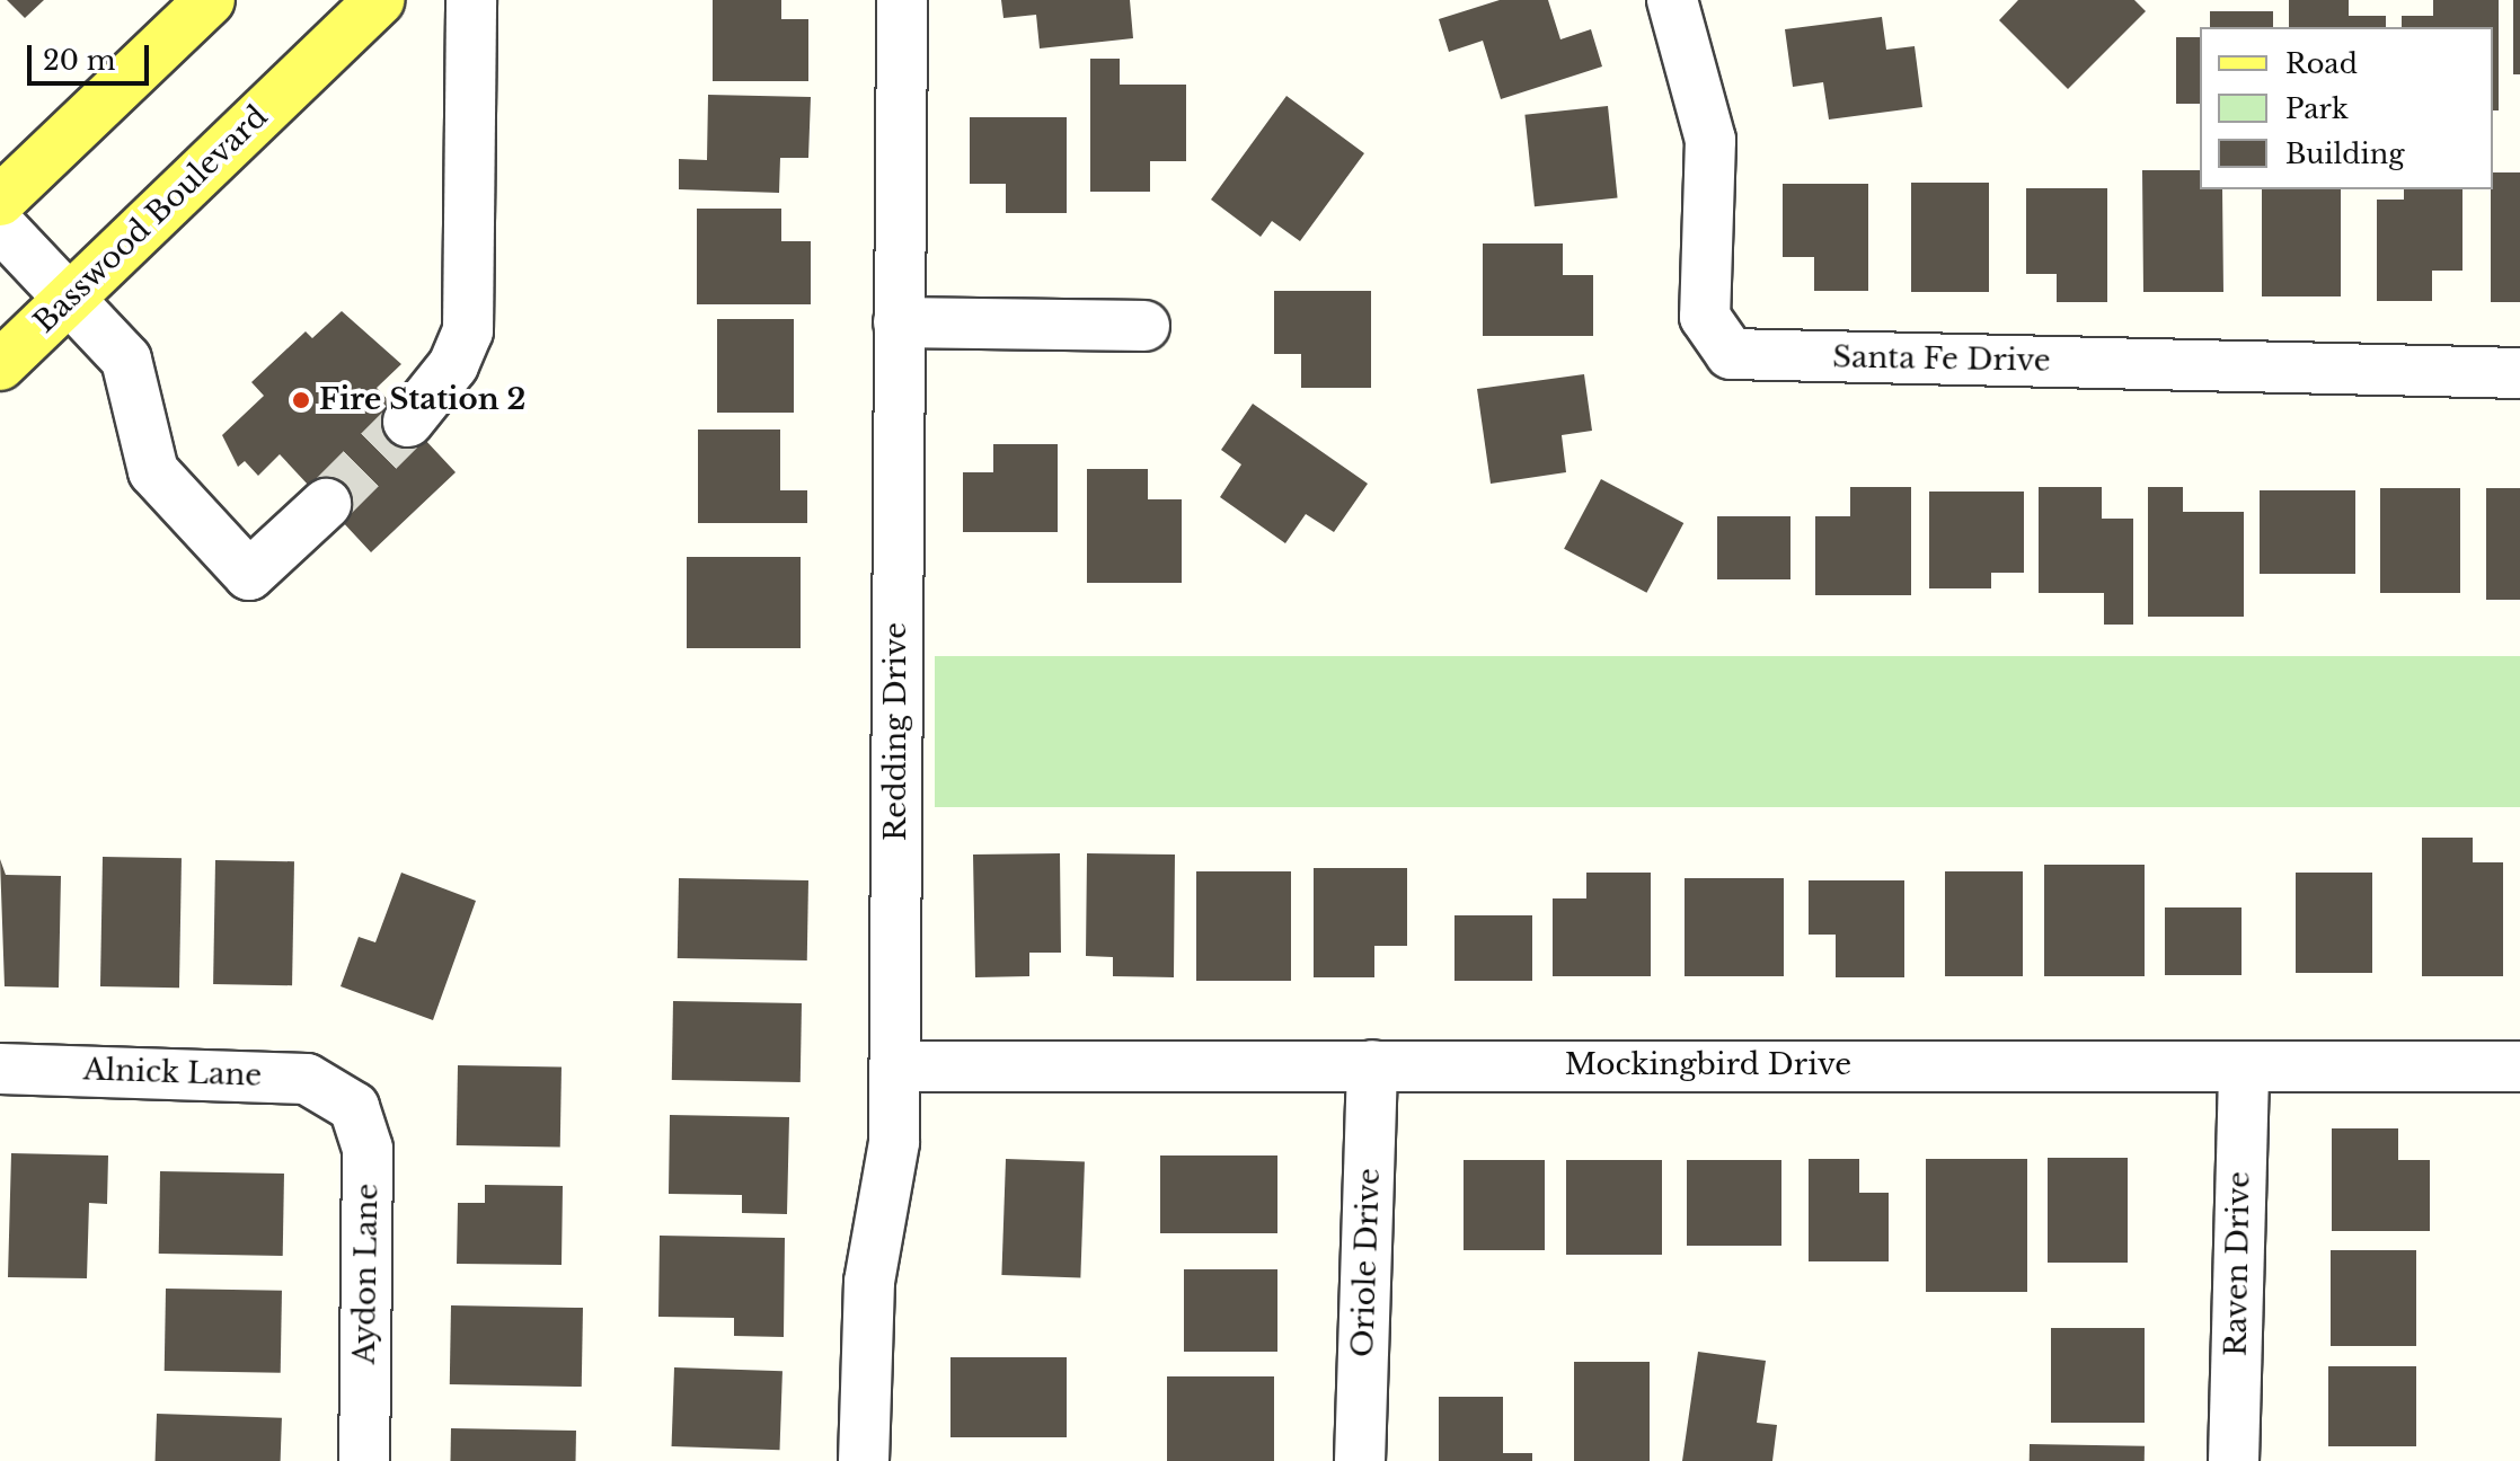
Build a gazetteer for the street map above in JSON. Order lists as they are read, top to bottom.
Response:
{
  "streets": {
    "main road": ["Basswood Boulevard"],
    "street": [
      "Santa Fe Drive",
      "Redding Drive",
      "Mockingbird Drive",
      "Alnick Lane",
      "Oriole Drive",
      "Raven Drive",
      "Aydon Lane"
    ]
  },
  "crossings": [
    ["Redding Drive", "Mockingbird Drive"],
    ["Mockingbird Drive", "Oriole Drive"],
    ["Mockingbird Drive", "Raven Drive"],
    ["Alnick Lane", "Aydon Lane"]
  ],
  "places": ["Fire Station 2"],
  "legend": ["Road", "Park", "Building"],
  "scale_bar": "20 m"
}
